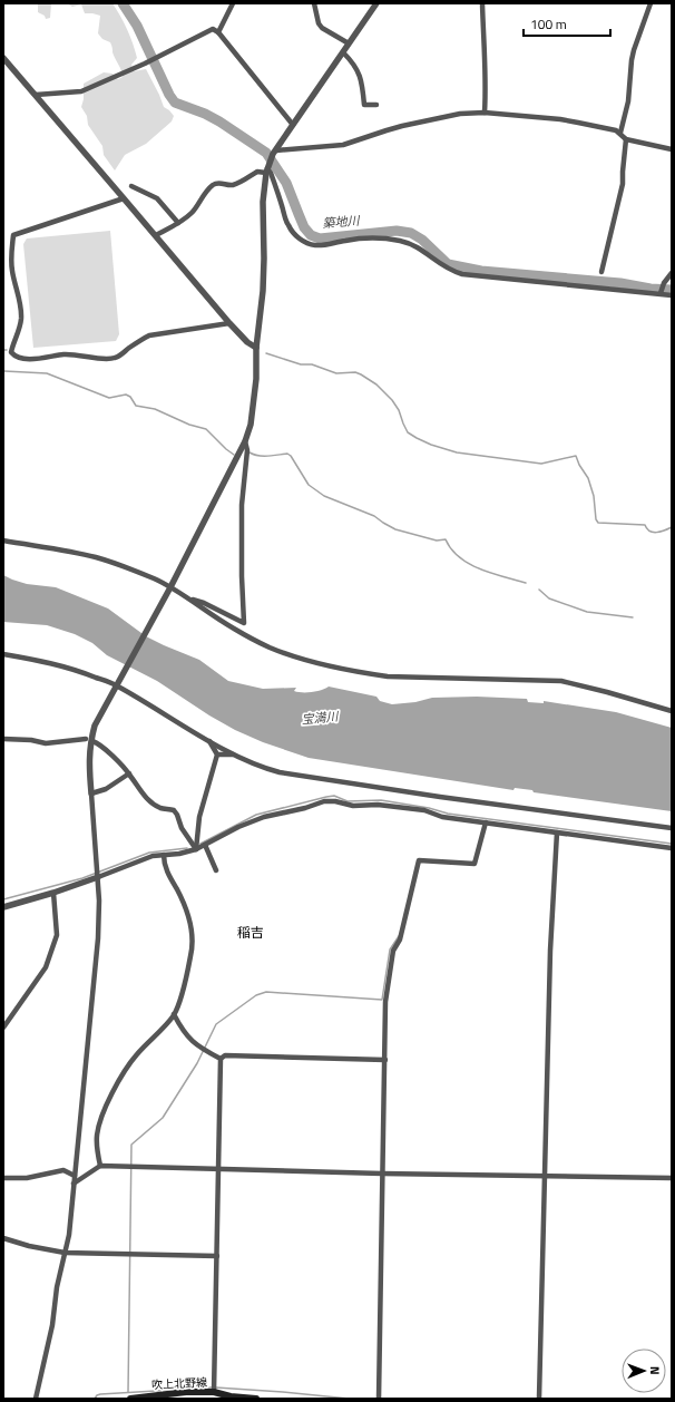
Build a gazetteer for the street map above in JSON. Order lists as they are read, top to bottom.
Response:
{
  "streets": {
    "main road": ["吹上北野線"]
  },
  "districts": ["稲吉"],
  "water": ["築地川", "宝満川"],
  "scale_bar": "100 m",
  "north": "right"
}
